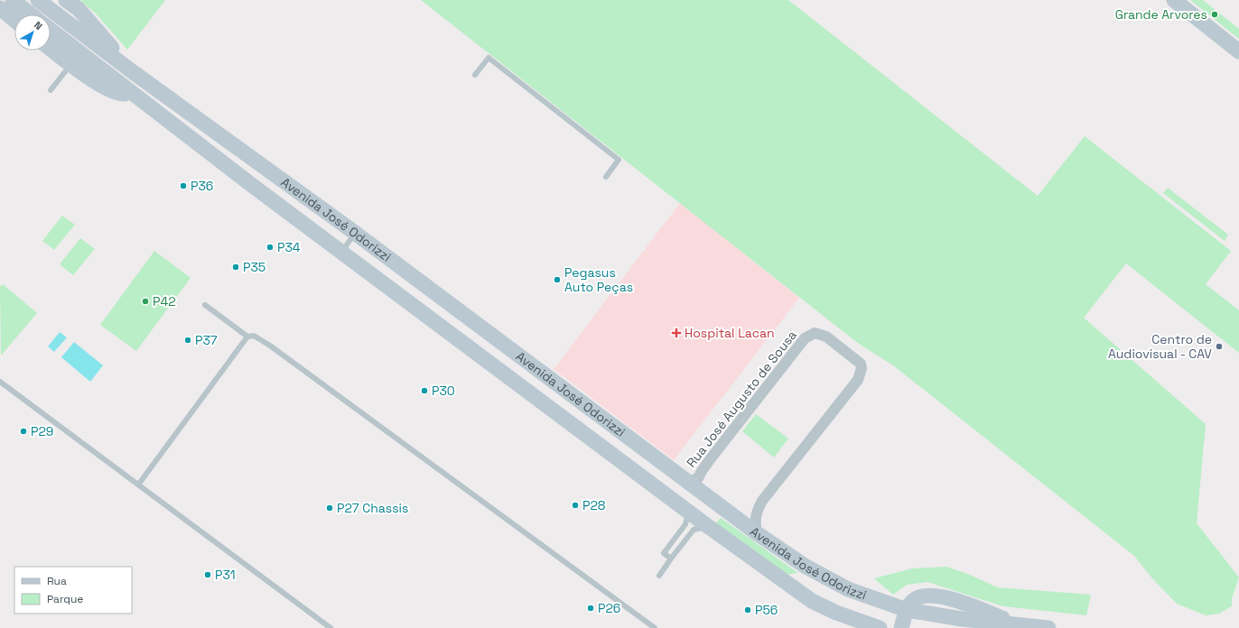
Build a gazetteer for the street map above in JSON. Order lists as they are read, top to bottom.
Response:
{
  "streets": {
    "main road": ["Avenida José Odorizzi"],
    "street": ["Rua José Augusto de Sousa"]
  },
  "crossings": [
    ["Avenida José Odorizzi", "Rua José Augusto de Sousa"]
  ],
  "places": {
    "other": [
      "Grande Arvores",
      "P36",
      "P34",
      "P35",
      "Pegasus Auto Peças",
      "P42",
      "P37",
      "Centro de Audiovisual - CAV",
      "P30",
      "P29",
      "P28",
      "P27 Chassis",
      "P31",
      "P26",
      "P56"
    ],
    "health": ["Hospital Lacan"]
  },
  "legend": ["Rua", "Parque"],
  "north": "top right"
}
